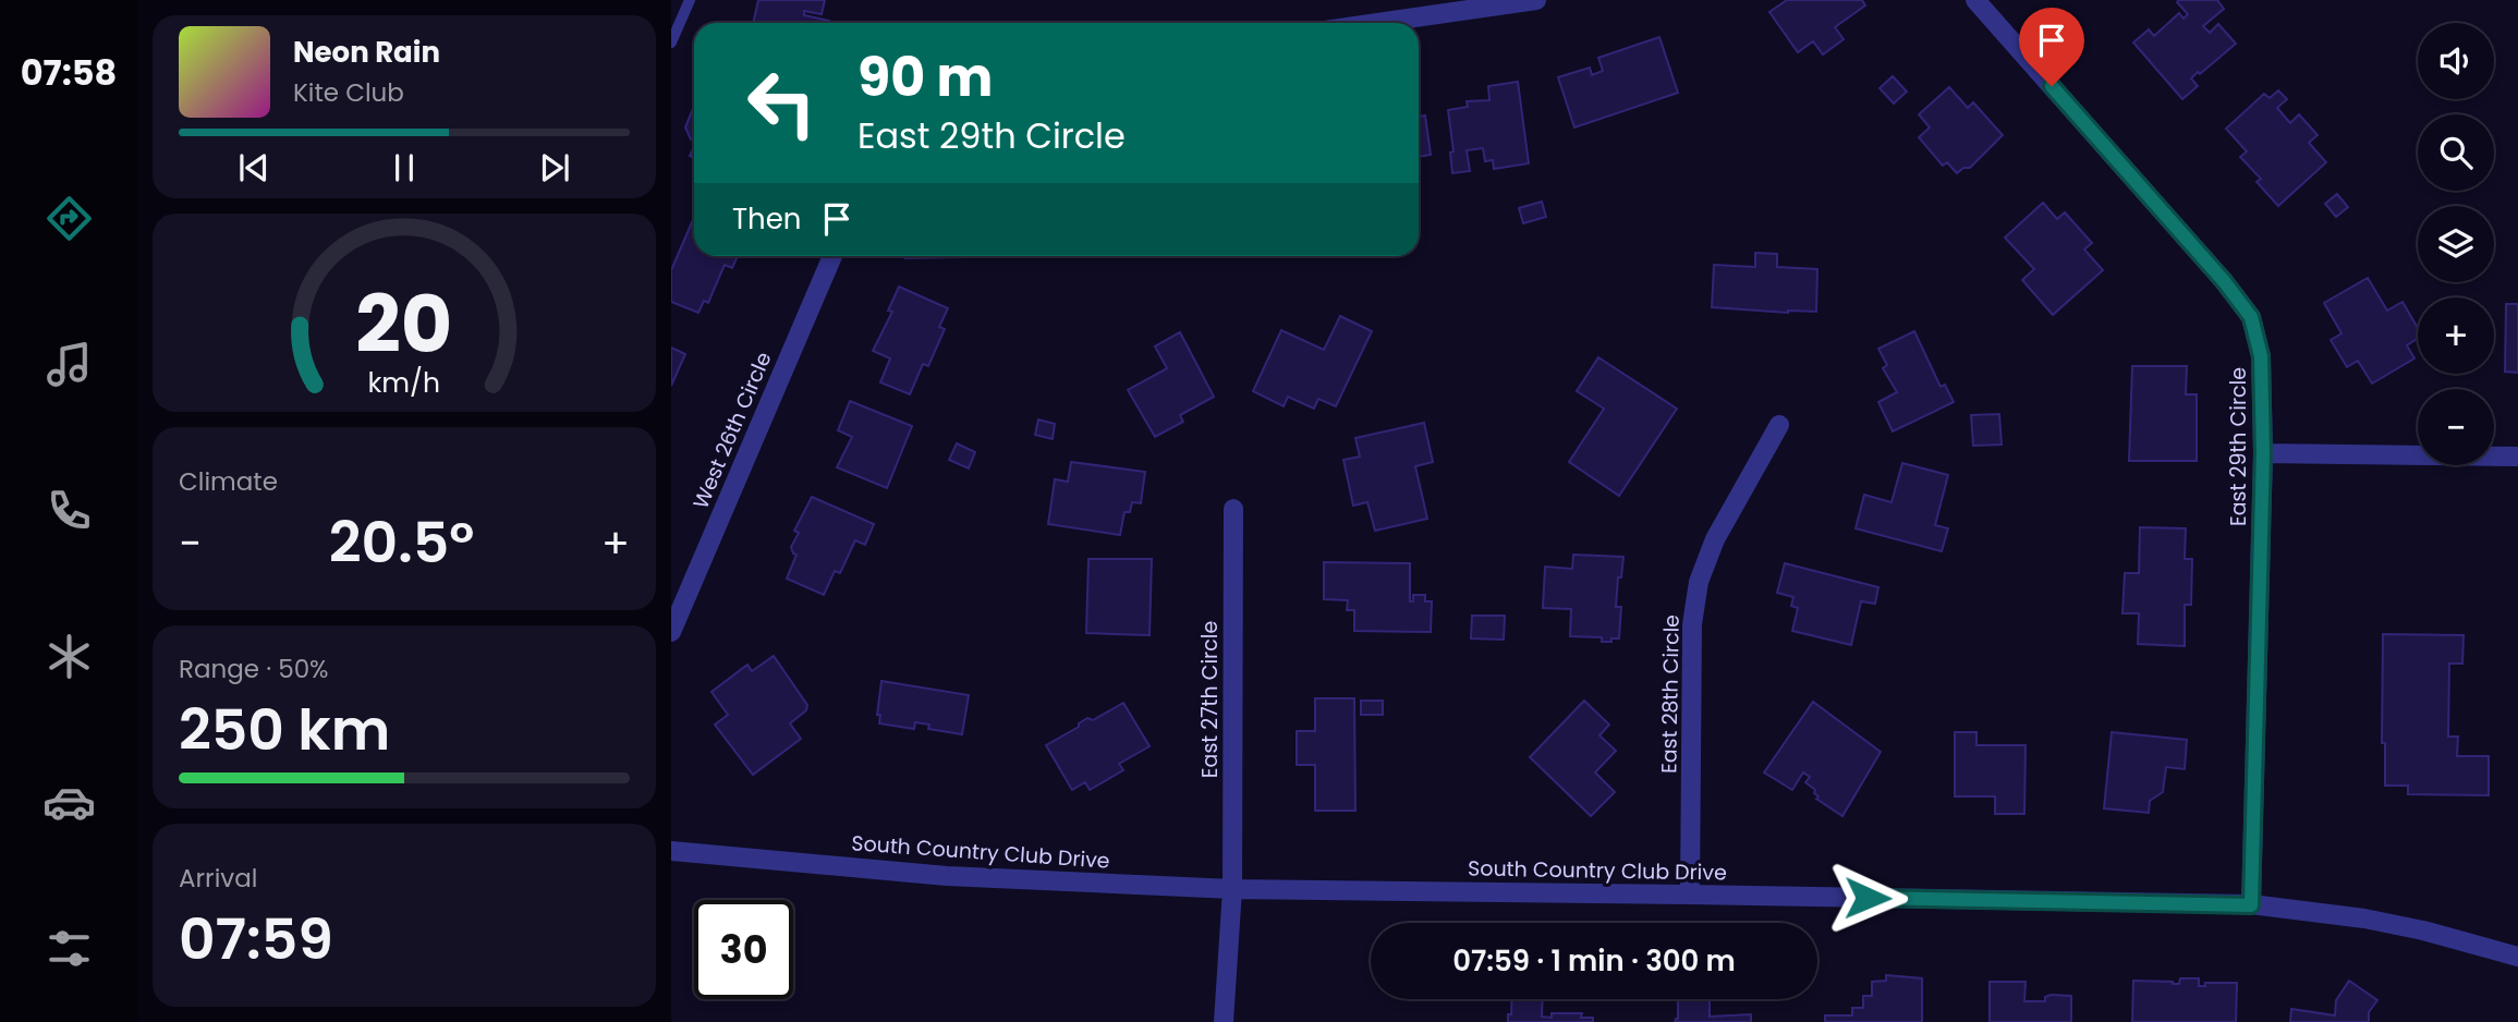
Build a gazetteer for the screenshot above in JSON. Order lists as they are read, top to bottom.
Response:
{
  "streets": {
    "street": [
      "West 26th Circle",
      "East 29th Circle",
      "East 28th Circle",
      "East 27th Circle",
      "South Country Club Drive"
    ]
  },
  "crossings": [
    ["East 29th Circle", "South Country Club Drive"],
    ["East 28th Circle", "South Country Club Drive"],
    ["East 27th Circle", "South Country Club Drive"]
  ],
  "page": {
    "tabs": "07:58",
    "map_buttons": ["+", "−"],
    "turn": ["90 m", "East 29th Circle"],
    "song": ["Neon Rain", "Kite Club"],
    "then": "Then",
    "tile": [
      "Climate",
      ["Range · 50%", "250 km"],
      ["Arrival", "07:59"]
    ],
    "heat": ["−", "20.5°", "+"],
    "limit": "30",
    "trip": "07:59 · 1 min · 300 m",
    "gauge": ["20", "km/h"]
  }
}
